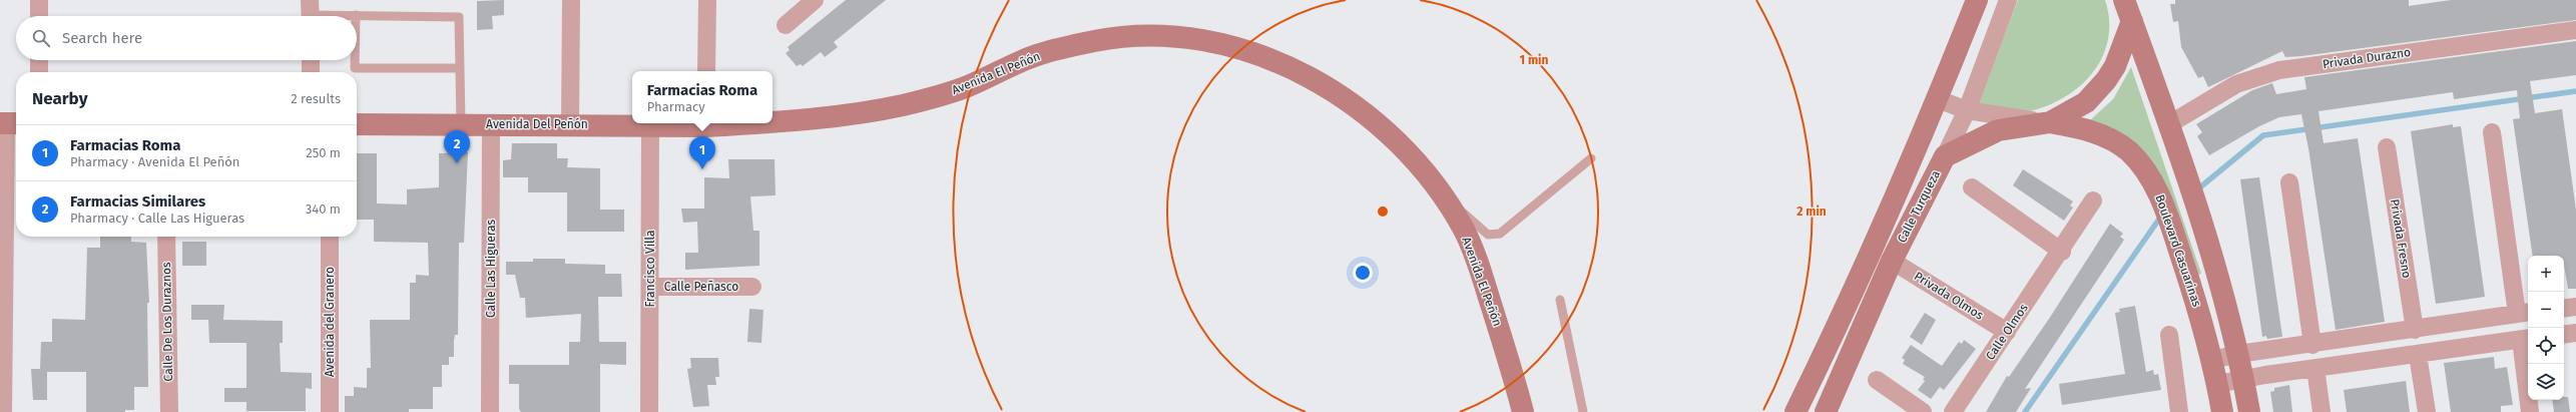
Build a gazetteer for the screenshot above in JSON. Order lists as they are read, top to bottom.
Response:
{
  "streets": {
    "street": [
      "Privada Durazno",
      "Avenida El Peñón",
      "Avenida Del Peñón",
      "Calle Turqueza",
      "Privada Fresno",
      "Boulevard Casuarinas",
      "Calle Las Higueras",
      "Francisco Villa",
      "Calle Peñasco",
      "Privada Olmos",
      "Calle De Los Duraznos",
      "Avenida del Granero",
      "Calle Olmos"
    ]
  },
  "crossings": [
    ["Avenida El Peñón", "Avenida Del Peñón"],
    ["Avenida El Peñón", "Francisco Villa"],
    ["Avenida Del Peñón", "Calle Las Higueras"],
    ["Avenida Del Peñón", "Francisco Villa"],
    ["Calle Turqueza", "Boulevard Casuarinas"],
    ["Calle Turqueza", "Privada Olmos"],
    ["Francisco Villa", "Calle Peñasco"],
    ["Privada Olmos", "Calle Olmos"]
  ],
  "page": {
    "search": "Search here",
    "popup": ["Farmacias Roma", "Pharmacy"],
    "heading": ["Nearby", "2 results"],
    "list": [
      {
        "mark": "1",
        "name": "Farmacias Roma",
        "note": "Pharmacy · Avenida El Peñón",
        "value": "250 m"
      },
      {
        "mark": "2",
        "name": "Farmacias Similares",
        "note": "Pharmacy · Calle Las Higueras",
        "value": "340 m"
      }
    ],
    "pins": ["2", "1"],
    "map_buttons": ["+", "−"]
  },
  "rings": ["1 min", "2 min"]
}
